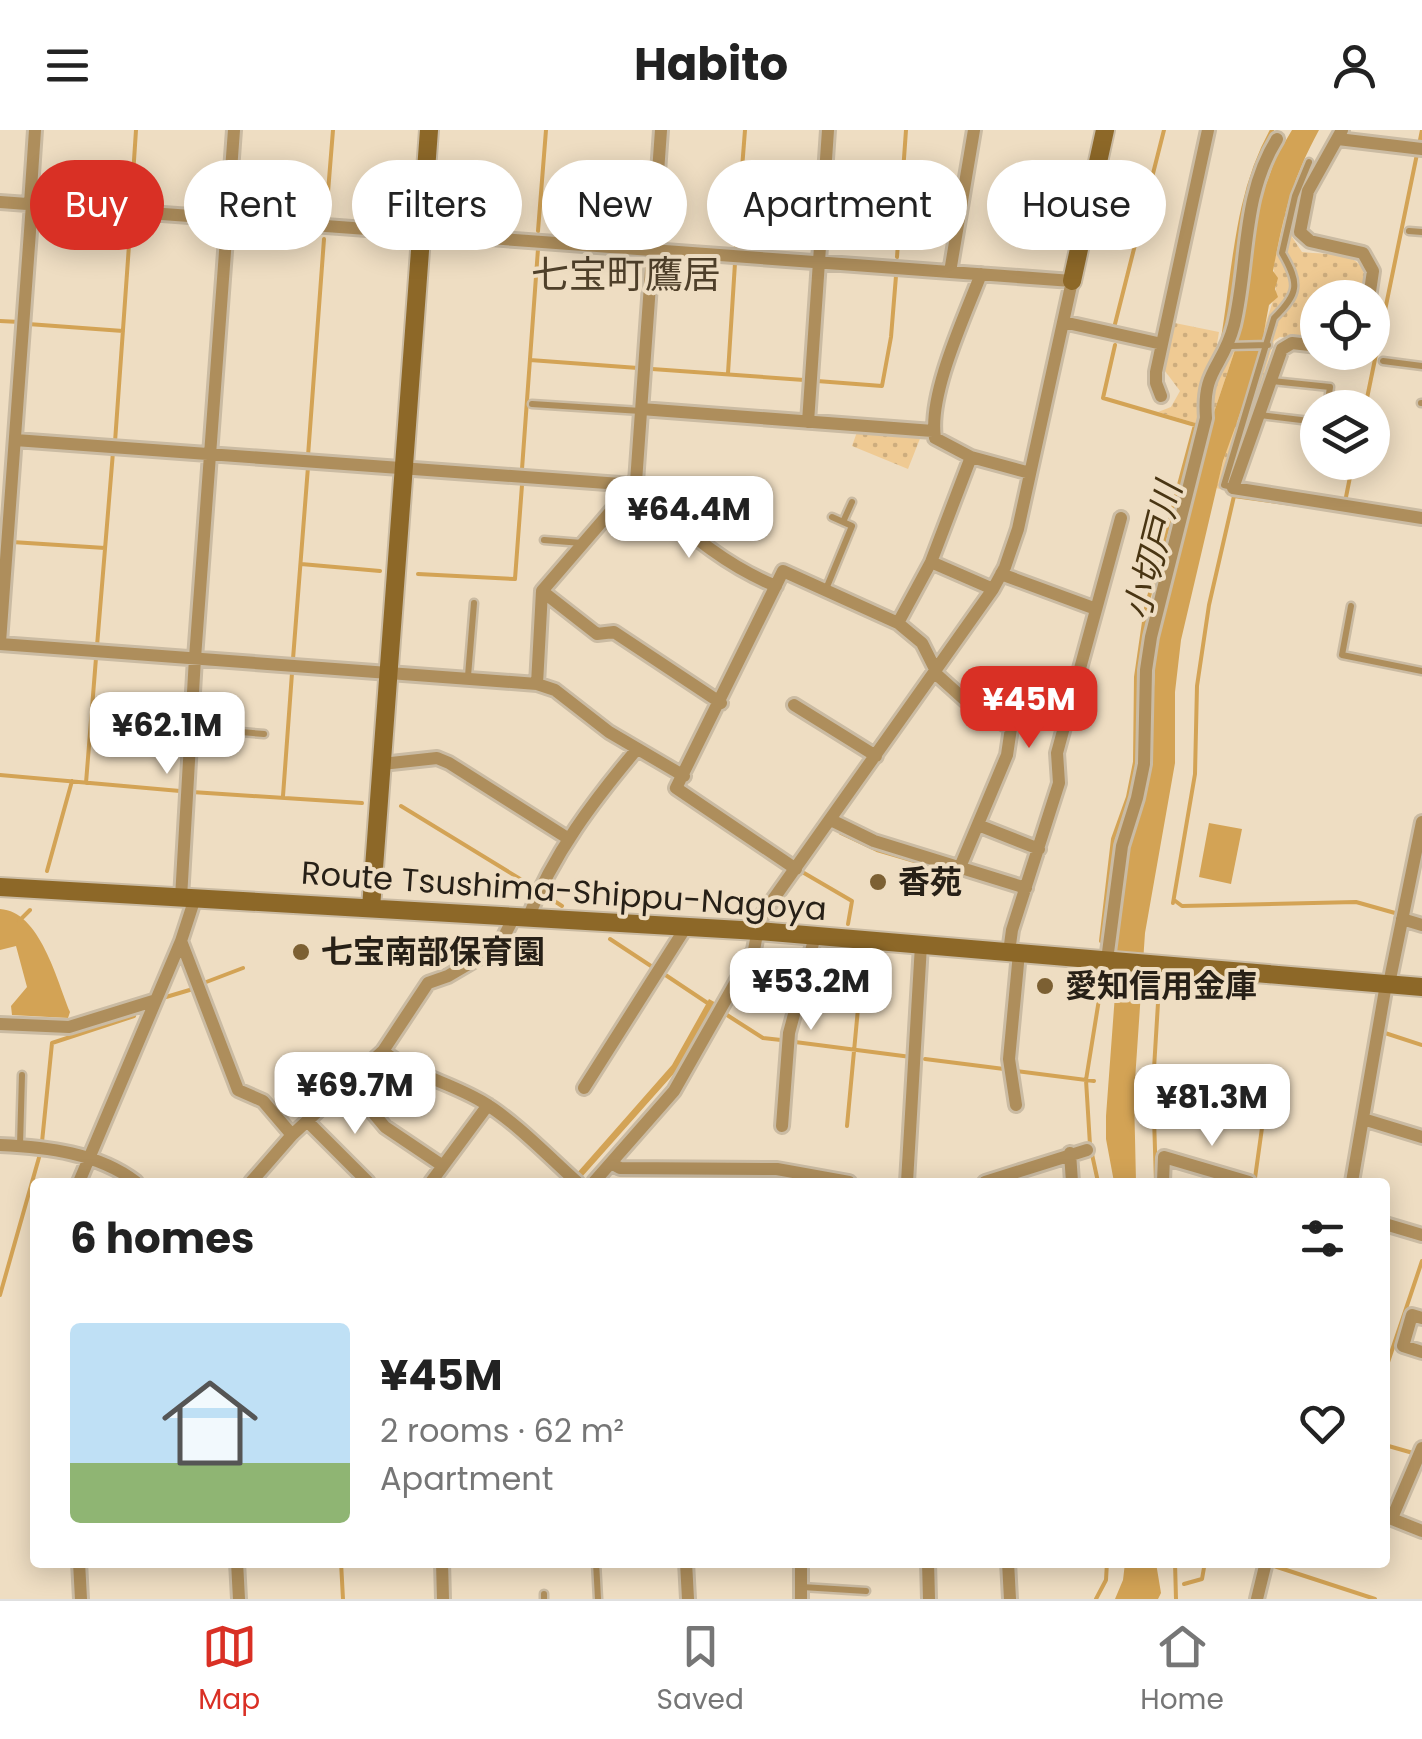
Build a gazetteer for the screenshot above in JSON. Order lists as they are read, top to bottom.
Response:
{
  "streets": {
    "main road": ["Route Tsushima-Shippu-Nagoya"]
  },
  "districts": ["七宝町鷹居"],
  "water": ["小切戸川"],
  "places": ["香苑", "七宝南部保育園", "愛知信用金庫"],
  "page": {
    "header": "Habito",
    "chip": [
      "Buy",
      "Rent",
      "Filters",
      "New",
      "Apartment",
      "House"
    ],
    "price": [
      "¥64.4M",
      "¥45M",
      "¥62.1M",
      "¥53.2M",
      "¥69.7M",
      "¥81.3M"
    ],
    "heading": "6 homes",
    "list": [
      {
        "name": "¥45M",
        "note": "2 rooms · 62 m² · Apartment"
      }
    ],
    "tabs": ["Map", "Saved", "Home"]
  }
}
